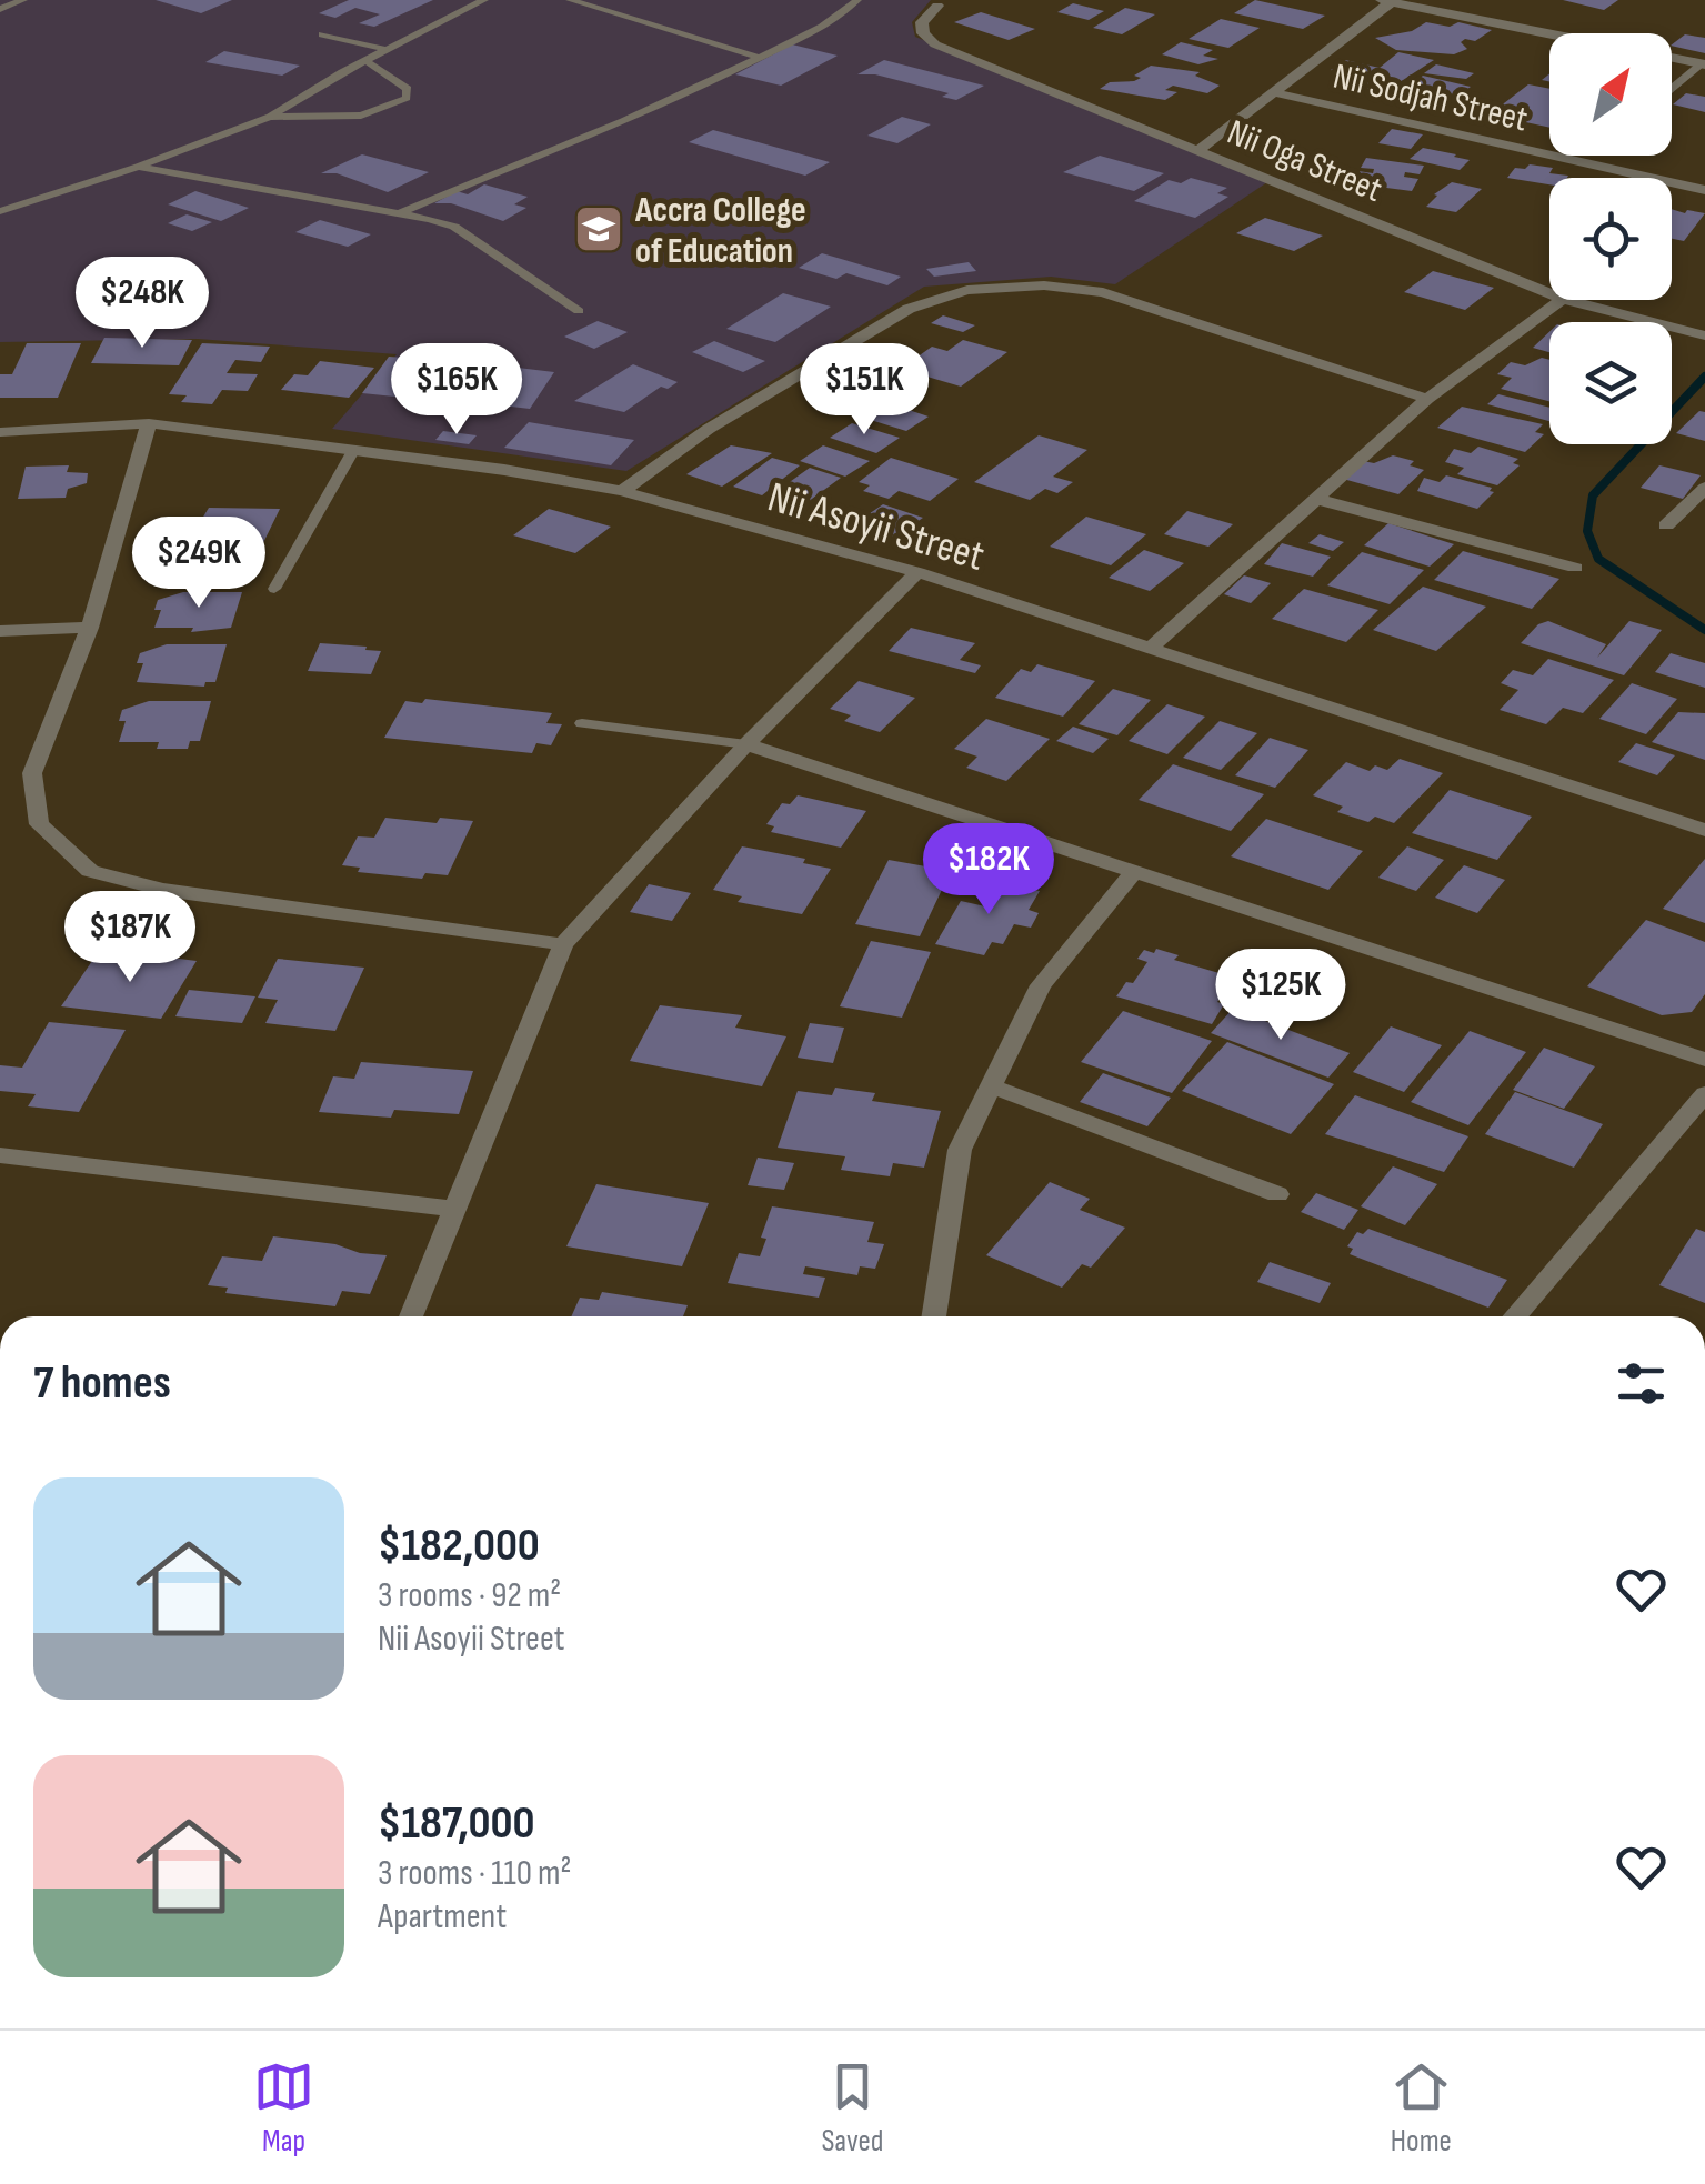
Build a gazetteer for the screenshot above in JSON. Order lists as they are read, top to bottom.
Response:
{
  "streets": {
    "street": ["Nii Sodjah Street", "Nii Oga Street", "Nii Asoyii Street"]
  },
  "places": {
    "school or university": ["Accra College of Education"]
  },
  "north": "top right",
  "page": {
    "price": [
      "$248K",
      "$165K",
      "$151K",
      "$249K",
      "$182K",
      "$187K",
      "$125K"
    ],
    "heading": "7 homes",
    "list": [
      {
        "name": "$182,000",
        "note": "3 rooms · 92 m² · Nii Asoyii Street"
      },
      {
        "name": "$187,000",
        "note": "3 rooms · 110 m² · Apartment"
      }
    ],
    "tabs": ["Map", "Saved", "Home"]
  }
}
